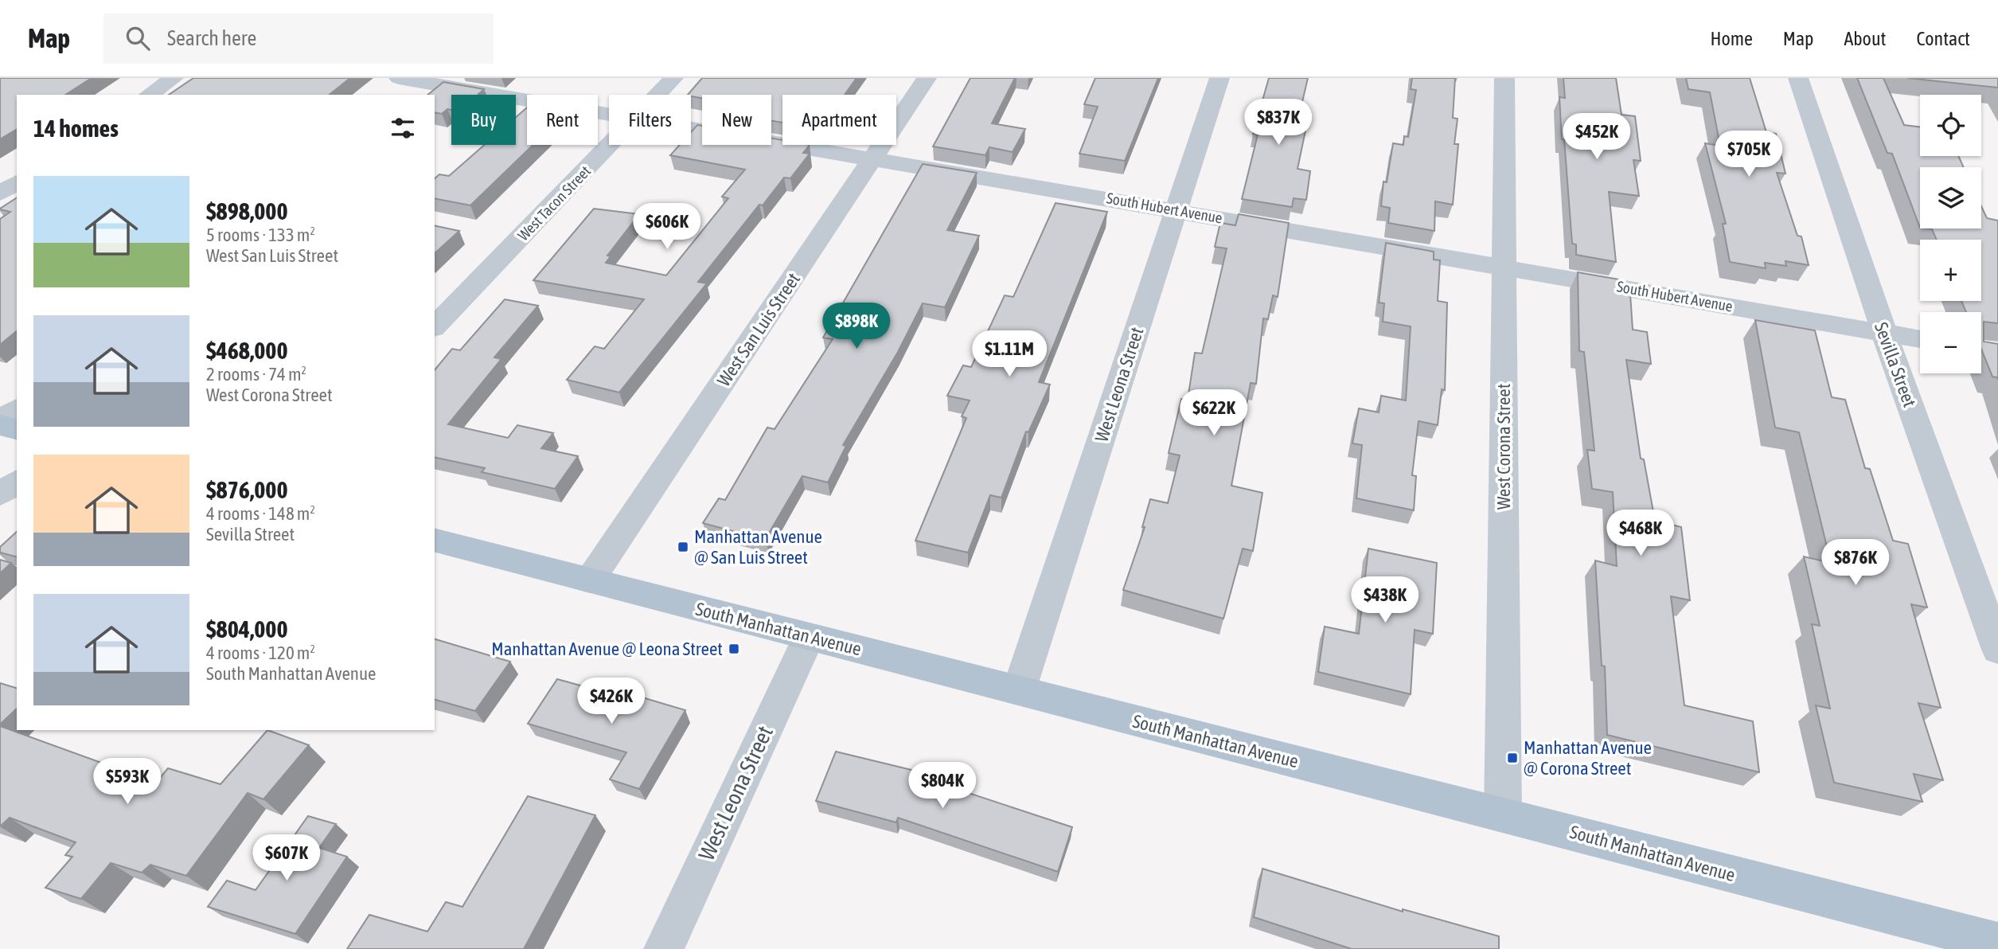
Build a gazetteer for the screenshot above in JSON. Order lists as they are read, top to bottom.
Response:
{
  "streets": {
    "main road": ["South Manhattan Avenue"],
    "street": [
      "West Tacon Street",
      "South Hubert Avenue",
      "West San Luis Street",
      "Sevilla Street",
      "West Leona Street",
      "West Corona Street"
    ]
  },
  "crossings": [
    ["South Hubert Avenue", "West San Luis Street"],
    ["South Hubert Avenue", "Sevilla Street"],
    ["South Hubert Avenue", "West Leona Street"],
    ["South Hubert Avenue", "West Corona Street"],
    ["West San Luis Street", "South Manhattan Avenue"],
    ["West Leona Street", "South Manhattan Avenue"],
    ["West Corona Street", "South Manhattan Avenue"]
  ],
  "places": {
    "transit": ["Manhattan Avenue @ San Luis Street", "Manhattan Avenue @ Leona Street", "Manhattan Avenue @ Corona Street"]
  },
  "page": {
    "header": "Map",
    "search": "Search here",
    "nav": [
      "Home",
      "Map",
      "About",
      "Contact"
    ],
    "map_buttons": ["+", "−"],
    "chip": [
      "Buy",
      "Rent",
      "Filters",
      "New",
      "Apartment"
    ],
    "heading": "14 homes",
    "price": [
      "$837K",
      "$452K",
      "$705K",
      "$606K",
      "$898K",
      "$1.11M",
      "$622K",
      "$468K",
      "$876K",
      "$438K",
      "$426K",
      "$593K",
      "$804K",
      "$607K"
    ],
    "list": [
      {
        "name": "$898,000",
        "note": "5 rooms · 133 m² · West San Luis Street"
      },
      {
        "name": "$468,000",
        "note": "2 rooms · 74 m² · West Corona Street"
      },
      {
        "name": "$876,000",
        "note": "4 rooms · 148 m² · Sevilla Street"
      },
      {
        "name": "$804,000",
        "note": "4 rooms · 120 m² · South Manhattan Avenue"
      }
    ]
  }
}
